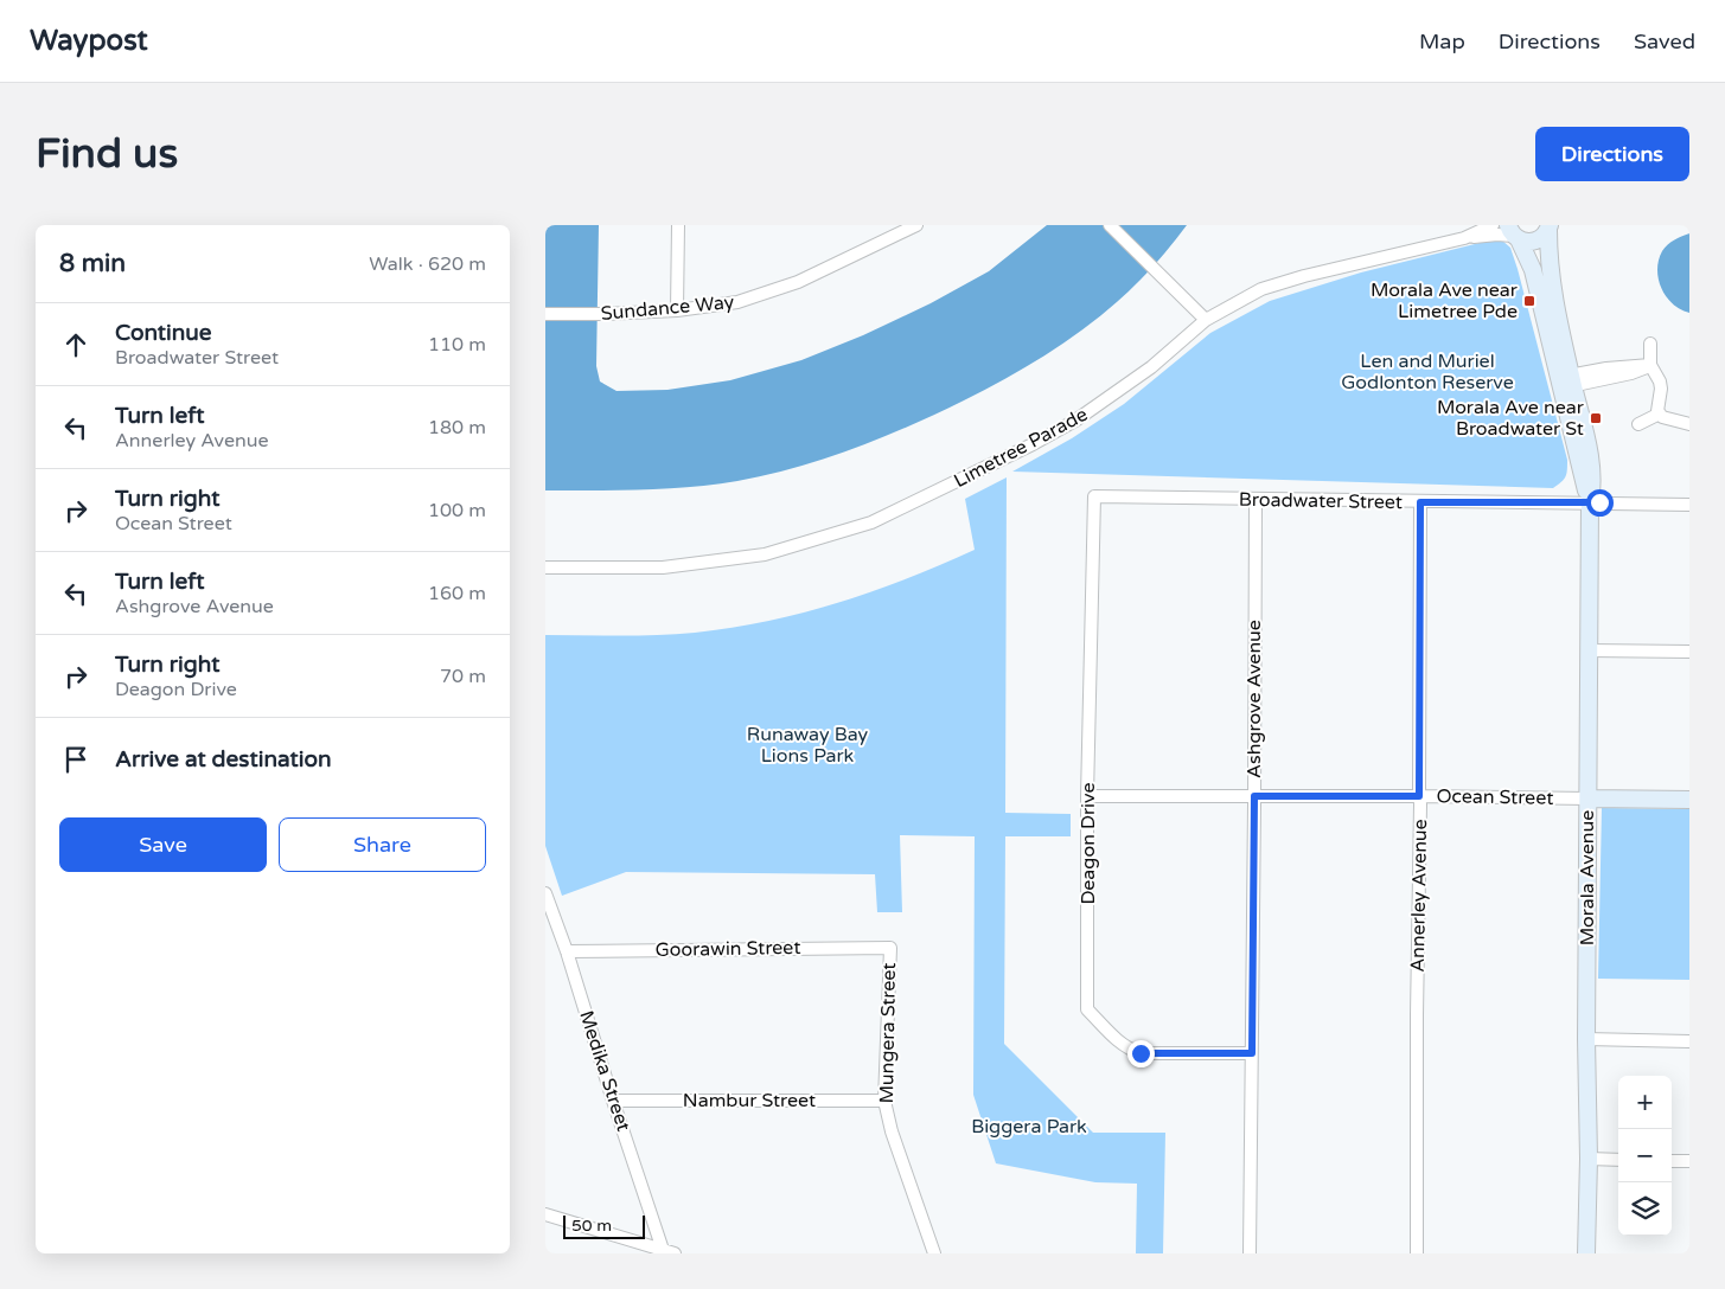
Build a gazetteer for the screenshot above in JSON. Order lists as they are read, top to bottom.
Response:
{
  "streets": {
    "main road": ["Ocean Street", "Morala Avenue"],
    "street": [
      "Sundance Way",
      "Limetree Parade",
      "Broadwater Street",
      "Ashgrove Avenue",
      "Deagon Drive",
      "Annerley Avenue",
      "Goorawin Street",
      "Mungera Street",
      "Medika Street",
      "Nambur Street"
    ]
  },
  "crossings": [
    ["Limetree Parade", "Morala Avenue"],
    ["Broadwater Street", "Ashgrove Avenue"],
    ["Broadwater Street", "Deagon Drive"],
    ["Broadwater Street", "Morala Avenue"],
    ["Broadwater Street", "Annerley Avenue"],
    ["Ashgrove Avenue", "Ocean Street"],
    ["Ashgrove Avenue", "Deagon Drive"],
    ["Ocean Street", "Deagon Drive"],
    ["Ocean Street", "Morala Avenue"],
    ["Ocean Street", "Annerley Avenue"],
    ["Goorawin Street", "Mungera Street"],
    ["Goorawin Street", "Medika Street"],
    ["Mungera Street", "Nambur Street"],
    ["Medika Street", "Nambur Street"]
  ],
  "parks": ["Len and Muriel Godlonton Reserve", "Runaway Bay Lions Park", "Biggera Park"],
  "places": {
    "transit": ["Morala Ave near Limetree Pde", "Morala Ave near Broadwater St"]
  },
  "scale_bar": "50 m",
  "page": {
    "header": "Waypost",
    "nav": ["Map", "Directions", "Saved"],
    "buttons": [
      "Directions",
      ["Save", "Share"]
    ],
    "title": "Find us",
    "heading": ["8 min", "Walk · 620 m"],
    "list": [
      ["Continue", "Broadwater Street", "110 m"],
      ["Turn left", "Annerley Avenue", "180 m"],
      ["Turn right", "Ocean Street", "100 m"],
      ["Turn left", "Ashgrove Avenue", "160 m"],
      ["Turn right", "Deagon Drive", "70 m"],
      "Arrive at destination"
    ],
    "map_buttons": ["+", "−"],
    "scale": "50 m"
  }
}
